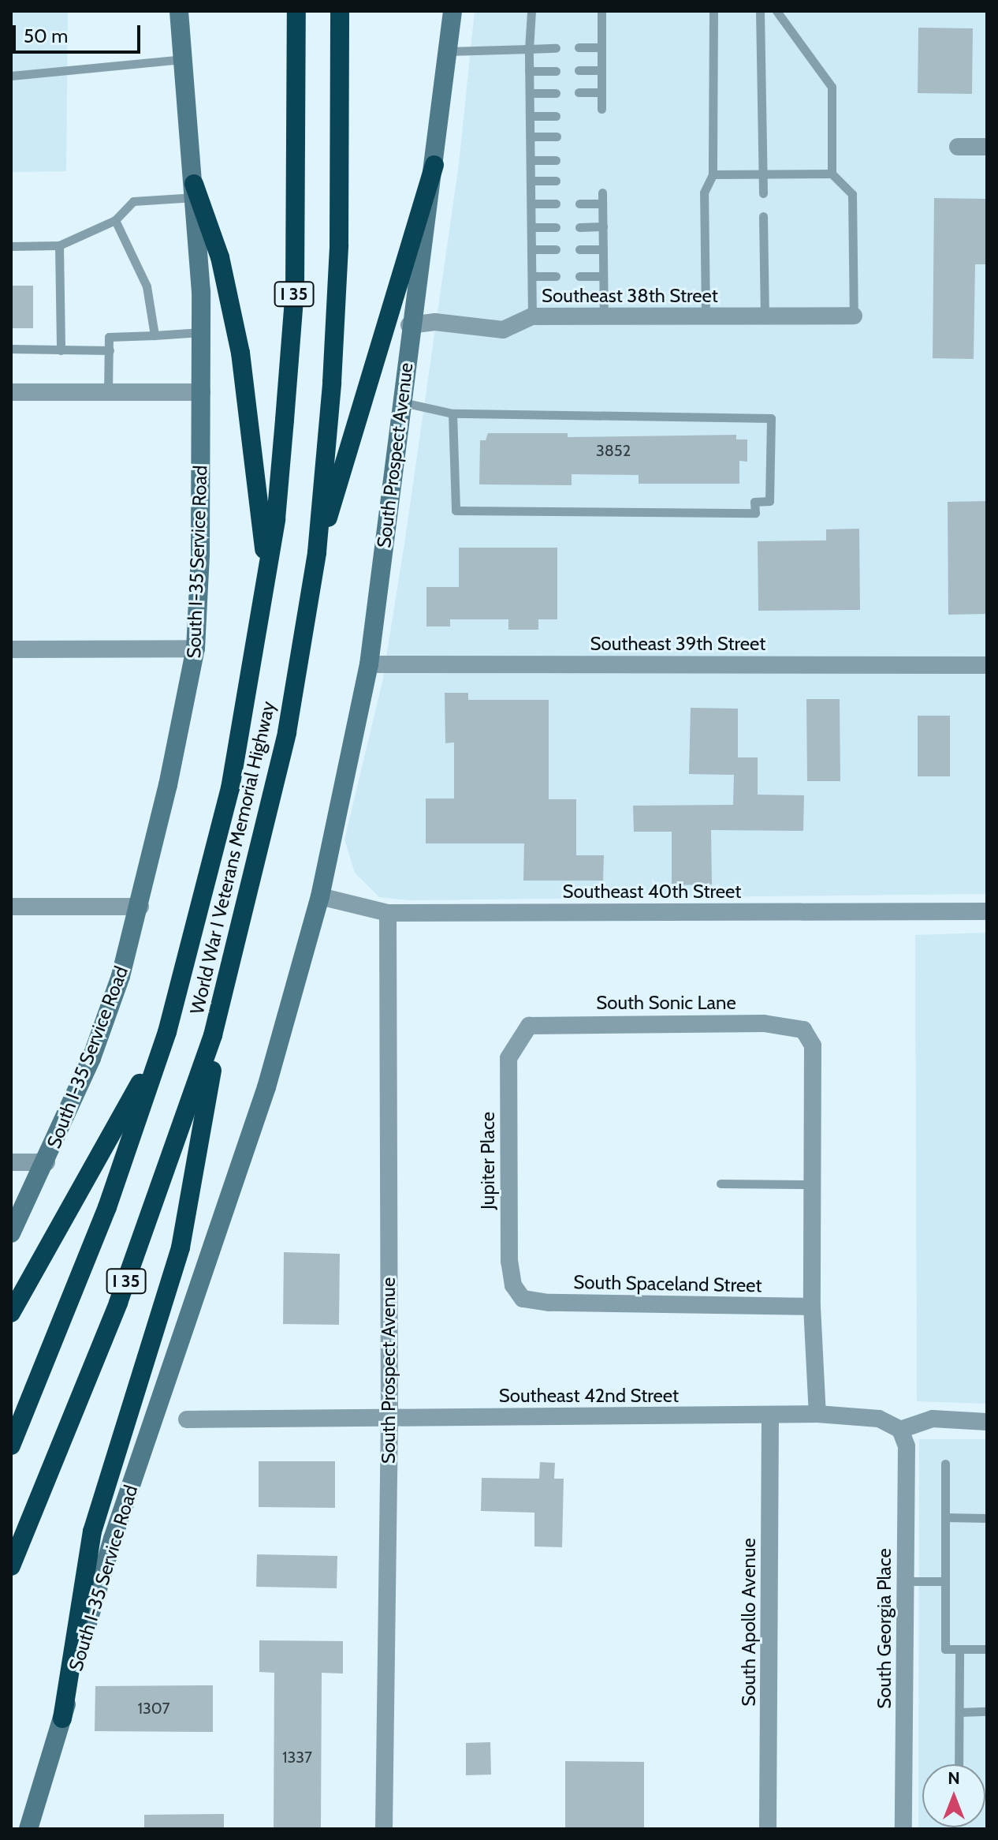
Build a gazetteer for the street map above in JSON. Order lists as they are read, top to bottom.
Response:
{
  "streets": {
    "highway": ["I 35", "World War I Veterans Memorial Highway"],
    "main road": ["South Prospect Avenue", "South I-35 Service Road"],
    "street": [
      "Southeast 38th Street",
      "Southeast 39th Street",
      "Southeast 40th Street",
      "South Sonic Lane",
      "Jupiter Place",
      "South Spaceland Street",
      "Southeast 42nd Street",
      "South Apollo Avenue",
      "South Georgia Place"
    ]
  },
  "crossings": [
    ["Southeast 38th Street", "South Prospect Avenue"],
    ["South Prospect Avenue", "South I-35 Service Road"],
    ["South Prospect Avenue", "Southeast 39th Street"],
    ["South Prospect Avenue", "Southeast 40th Street"],
    ["South Prospect Avenue", "Southeast 42nd Street"],
    ["South I-35 Service Road", "Southeast 40th Street"],
    ["South Sonic Lane", "Jupiter Place"],
    ["Jupiter Place", "South Spaceland Street"],
    ["Southeast 42nd Street", "South Apollo Avenue"],
    ["Southeast 42nd Street", "South Georgia Place"]
  ],
  "house_numbers": ["3852", "1307", "1337"],
  "scale_bar": "50 m",
  "north": "top"
}
